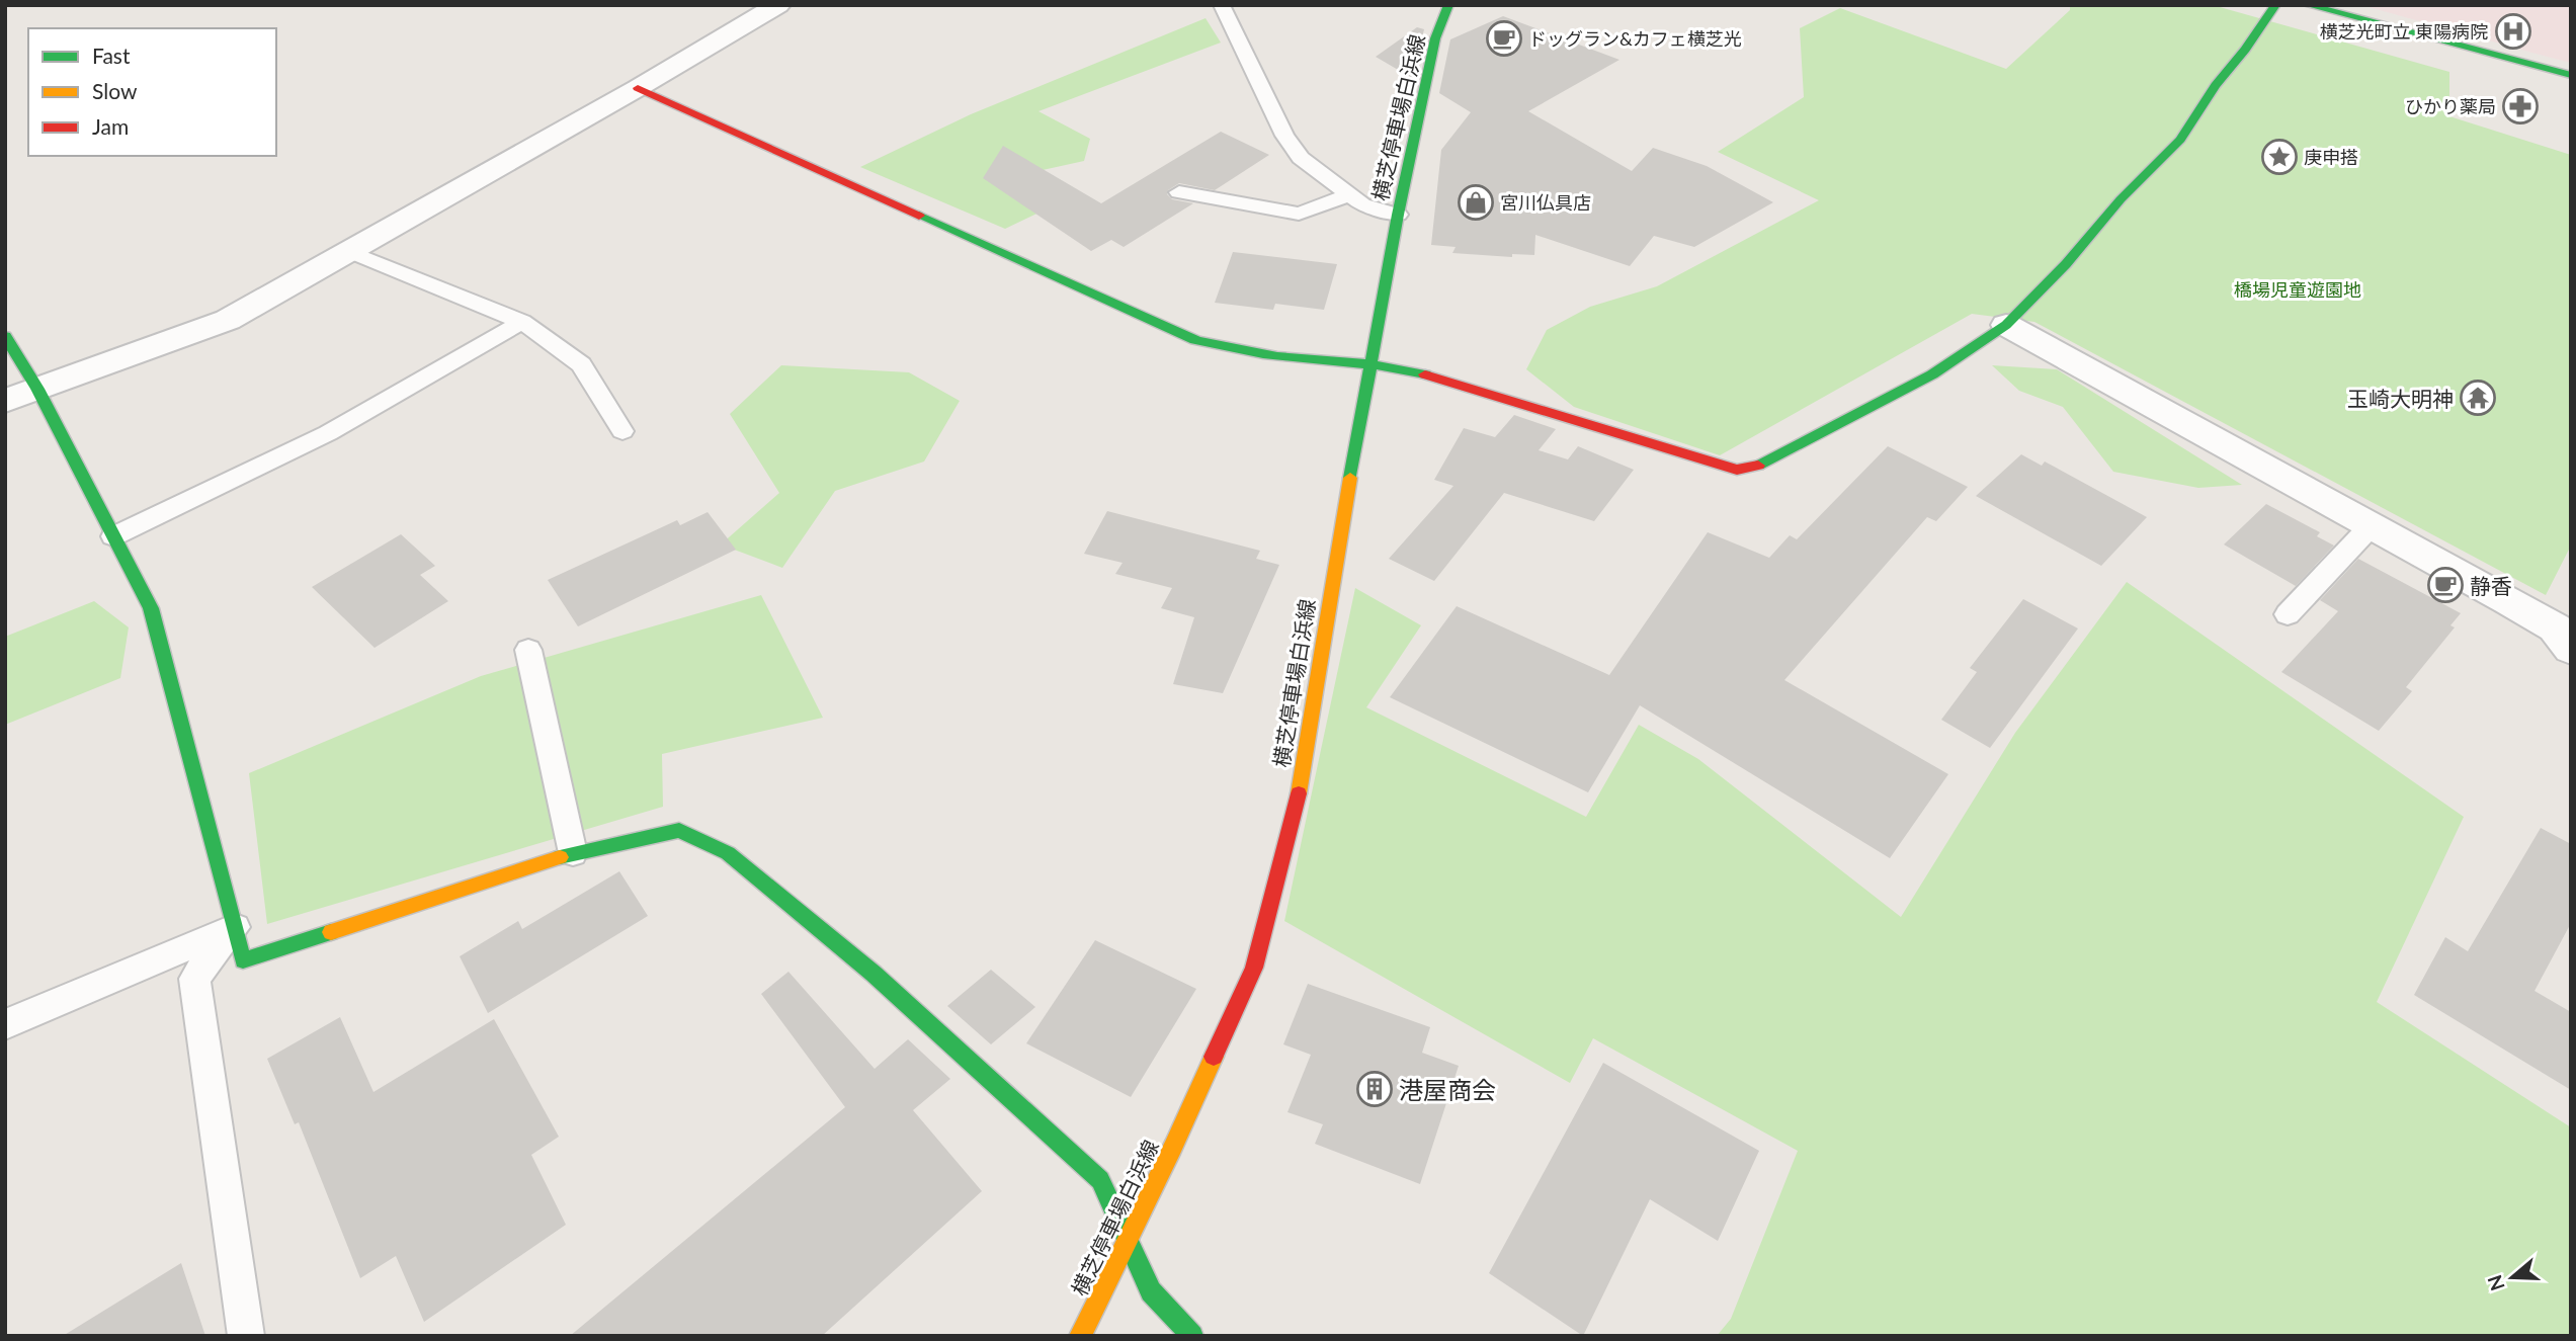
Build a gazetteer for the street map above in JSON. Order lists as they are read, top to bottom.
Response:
{
  "streets": {
    "street": ["横芝停車場白浜線"]
  },
  "parks": ["橋場児童遊園地"],
  "places": {
    "hospital": ["横芝光町立 東陽病院"],
    "cafe": ["ドッグラン&カフェ横芝光", "静香"],
    "pharmacy": ["ひかり薬局"],
    "place": ["庚申搭"],
    "shop": ["宮川仏具店"],
    "temple": ["玉崎大明神"],
    "building": ["港屋商会"]
  },
  "legend": ["Fast", "Slow", "Jam"],
  "north": "left"
}
